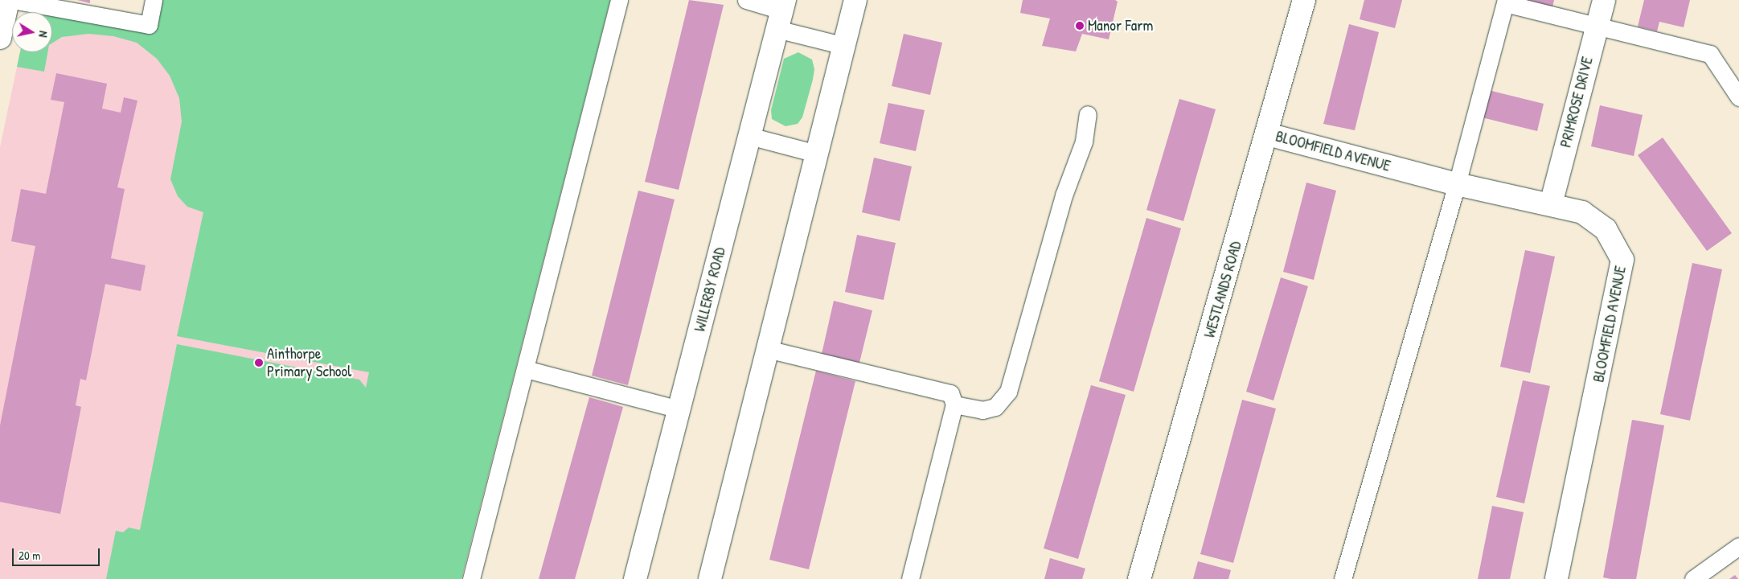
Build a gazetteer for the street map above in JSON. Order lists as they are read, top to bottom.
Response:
{
  "streets": {
    "street": [
      "PRIMROSE DRIVE",
      "BLOOMFIELD AVENUE",
      "WILLERBY ROAD",
      "WESTLANDS ROAD"
    ]
  },
  "crossings": [
    ["PRIMROSE DRIVE", "BLOOMFIELD AVENUE"],
    ["BLOOMFIELD AVENUE", "WESTLANDS ROAD"]
  ],
  "places": ["Manor Farm", "Ainthorpe Primary School"],
  "scale_bar": "20 m",
  "north": "right"
}
